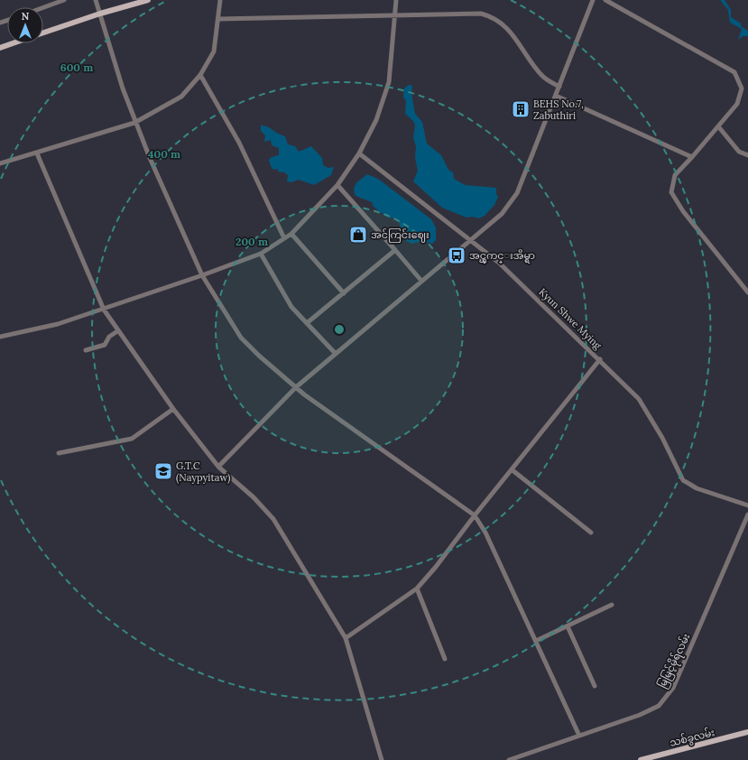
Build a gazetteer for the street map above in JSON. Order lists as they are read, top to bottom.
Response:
{
  "streets": {
    "main road": ["သစ်ခွလမ်း"],
    "street": ["Kyun Shwe Mying", "မြမြင့်မိုရ်လမ်း"]
  },
  "places": {
    "building": ["BEHS No.7, Zabuthiri"],
    "shop": ["အင်ကြင်းဈေး"],
    "bus stop": ["အင္ၾကင္းအိမ္ရာ"],
    "school or university": ["G.T.C (Naypyitaw)"]
  },
  "north": "top",
  "rings": ["600 m", "400 m", "200 m"]
}
